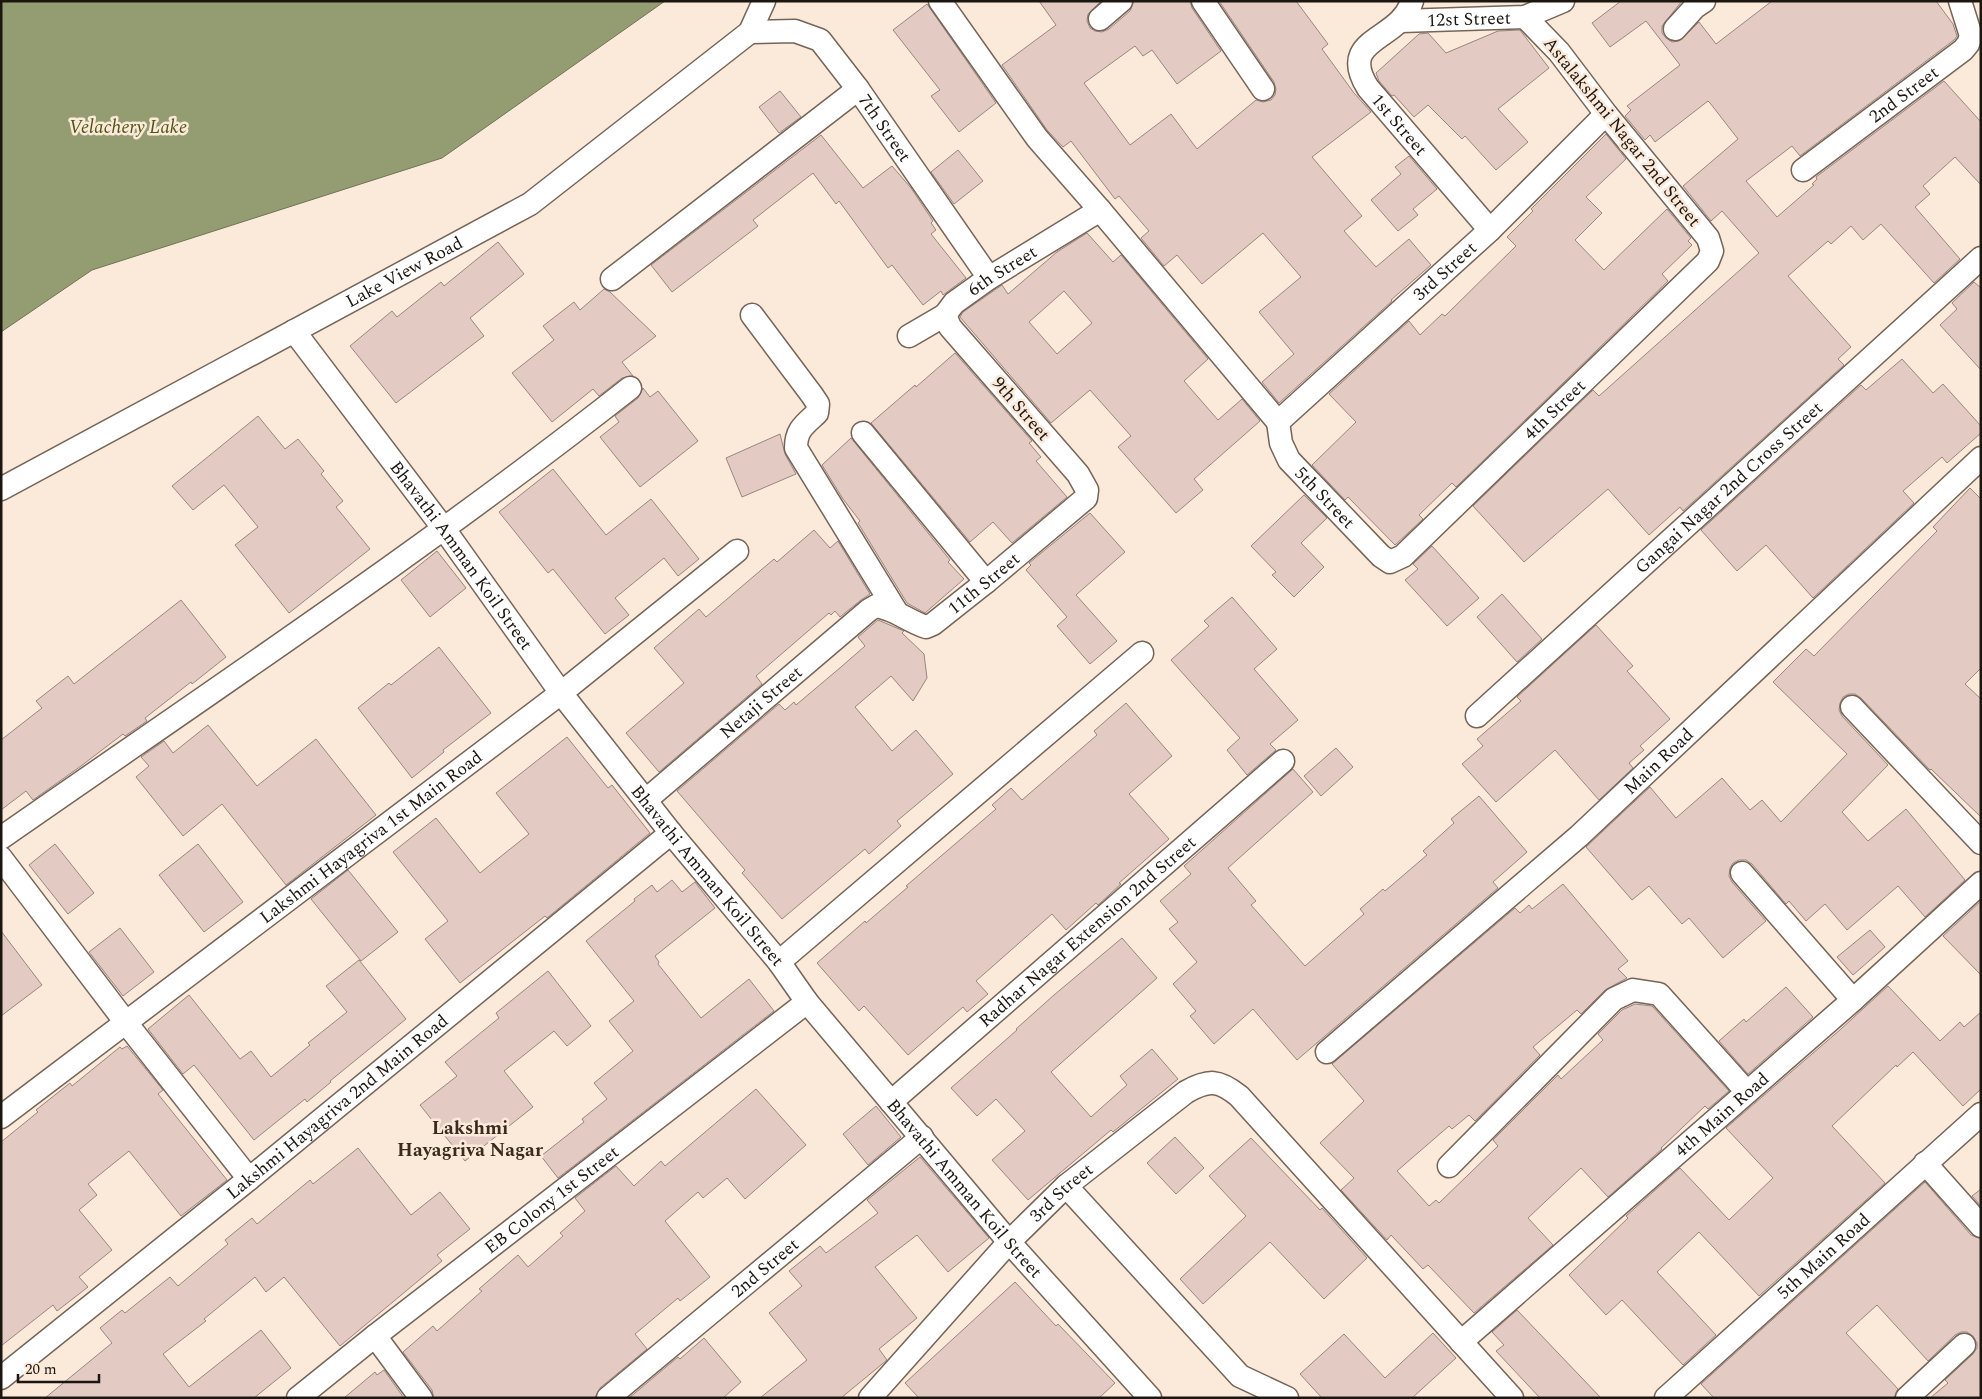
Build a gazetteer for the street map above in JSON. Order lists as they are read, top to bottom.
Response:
{
  "streets": {
    "street": [
      "12st Street",
      "2nd Street",
      "1st Street",
      "7th Street",
      "Astalakshmi Nagar 2nd Street",
      "6th Street",
      "3rd Street",
      "Lake View Road",
      "9th Street",
      "4th Street",
      "Gangai Nagar 2nd Cross Street",
      "5th Street",
      "Bhavathi Amman Koil Street",
      "11th Street",
      "Netaji Street",
      "Main Road",
      "Lakshmi Hayagriva 1st Main Road",
      "Radhar Nagar Extension 2nd Street",
      "Lakshmi Hayagriva 2nd Main Road",
      "4th Main Road",
      "EB Colony 1st Street",
      "5th Main Road"
    ]
  },
  "crossings": [
    ["12st Street", "1st Street"],
    ["12st Street", "Astalakshmi Nagar 2nd Street"],
    ["2nd Street", "Bhavathi Amman Koil Street"],
    ["1st Street", "3rd Street"],
    ["7th Street", "6th Street"],
    ["7th Street", "Lake View Road"],
    ["Astalakshmi Nagar 2nd Street", "3rd Street"],
    ["Astalakshmi Nagar 2nd Street", "4th Street"],
    ["6th Street", "9th Street"],
    ["3rd Street", "5th Street"],
    ["3rd Street", "Bhavathi Amman Koil Street"],
    ["3rd Street", "4th Main Road"],
    ["Lake View Road", "Bhavathi Amman Koil Street"],
    ["9th Street", "11th Street"],
    ["4th Street", "5th Street"],
    ["Bhavathi Amman Koil Street", "Netaji Street"],
    ["Bhavathi Amman Koil Street", "Lakshmi Hayagriva 1st Main Road"],
    ["Bhavathi Amman Koil Street", "Radhar Nagar Extension 2nd Street"],
    ["Bhavathi Amman Koil Street", "Lakshmi Hayagriva 2nd Main Road"],
    ["Bhavathi Amman Koil Street", "EB Colony 1st Street"],
    ["11th Street", "Netaji Street"]
  ],
  "districts": ["Lakshmi Hayagriva Nagar"],
  "water": ["Velachery Lake"],
  "scale_bar": "20 m"
}
